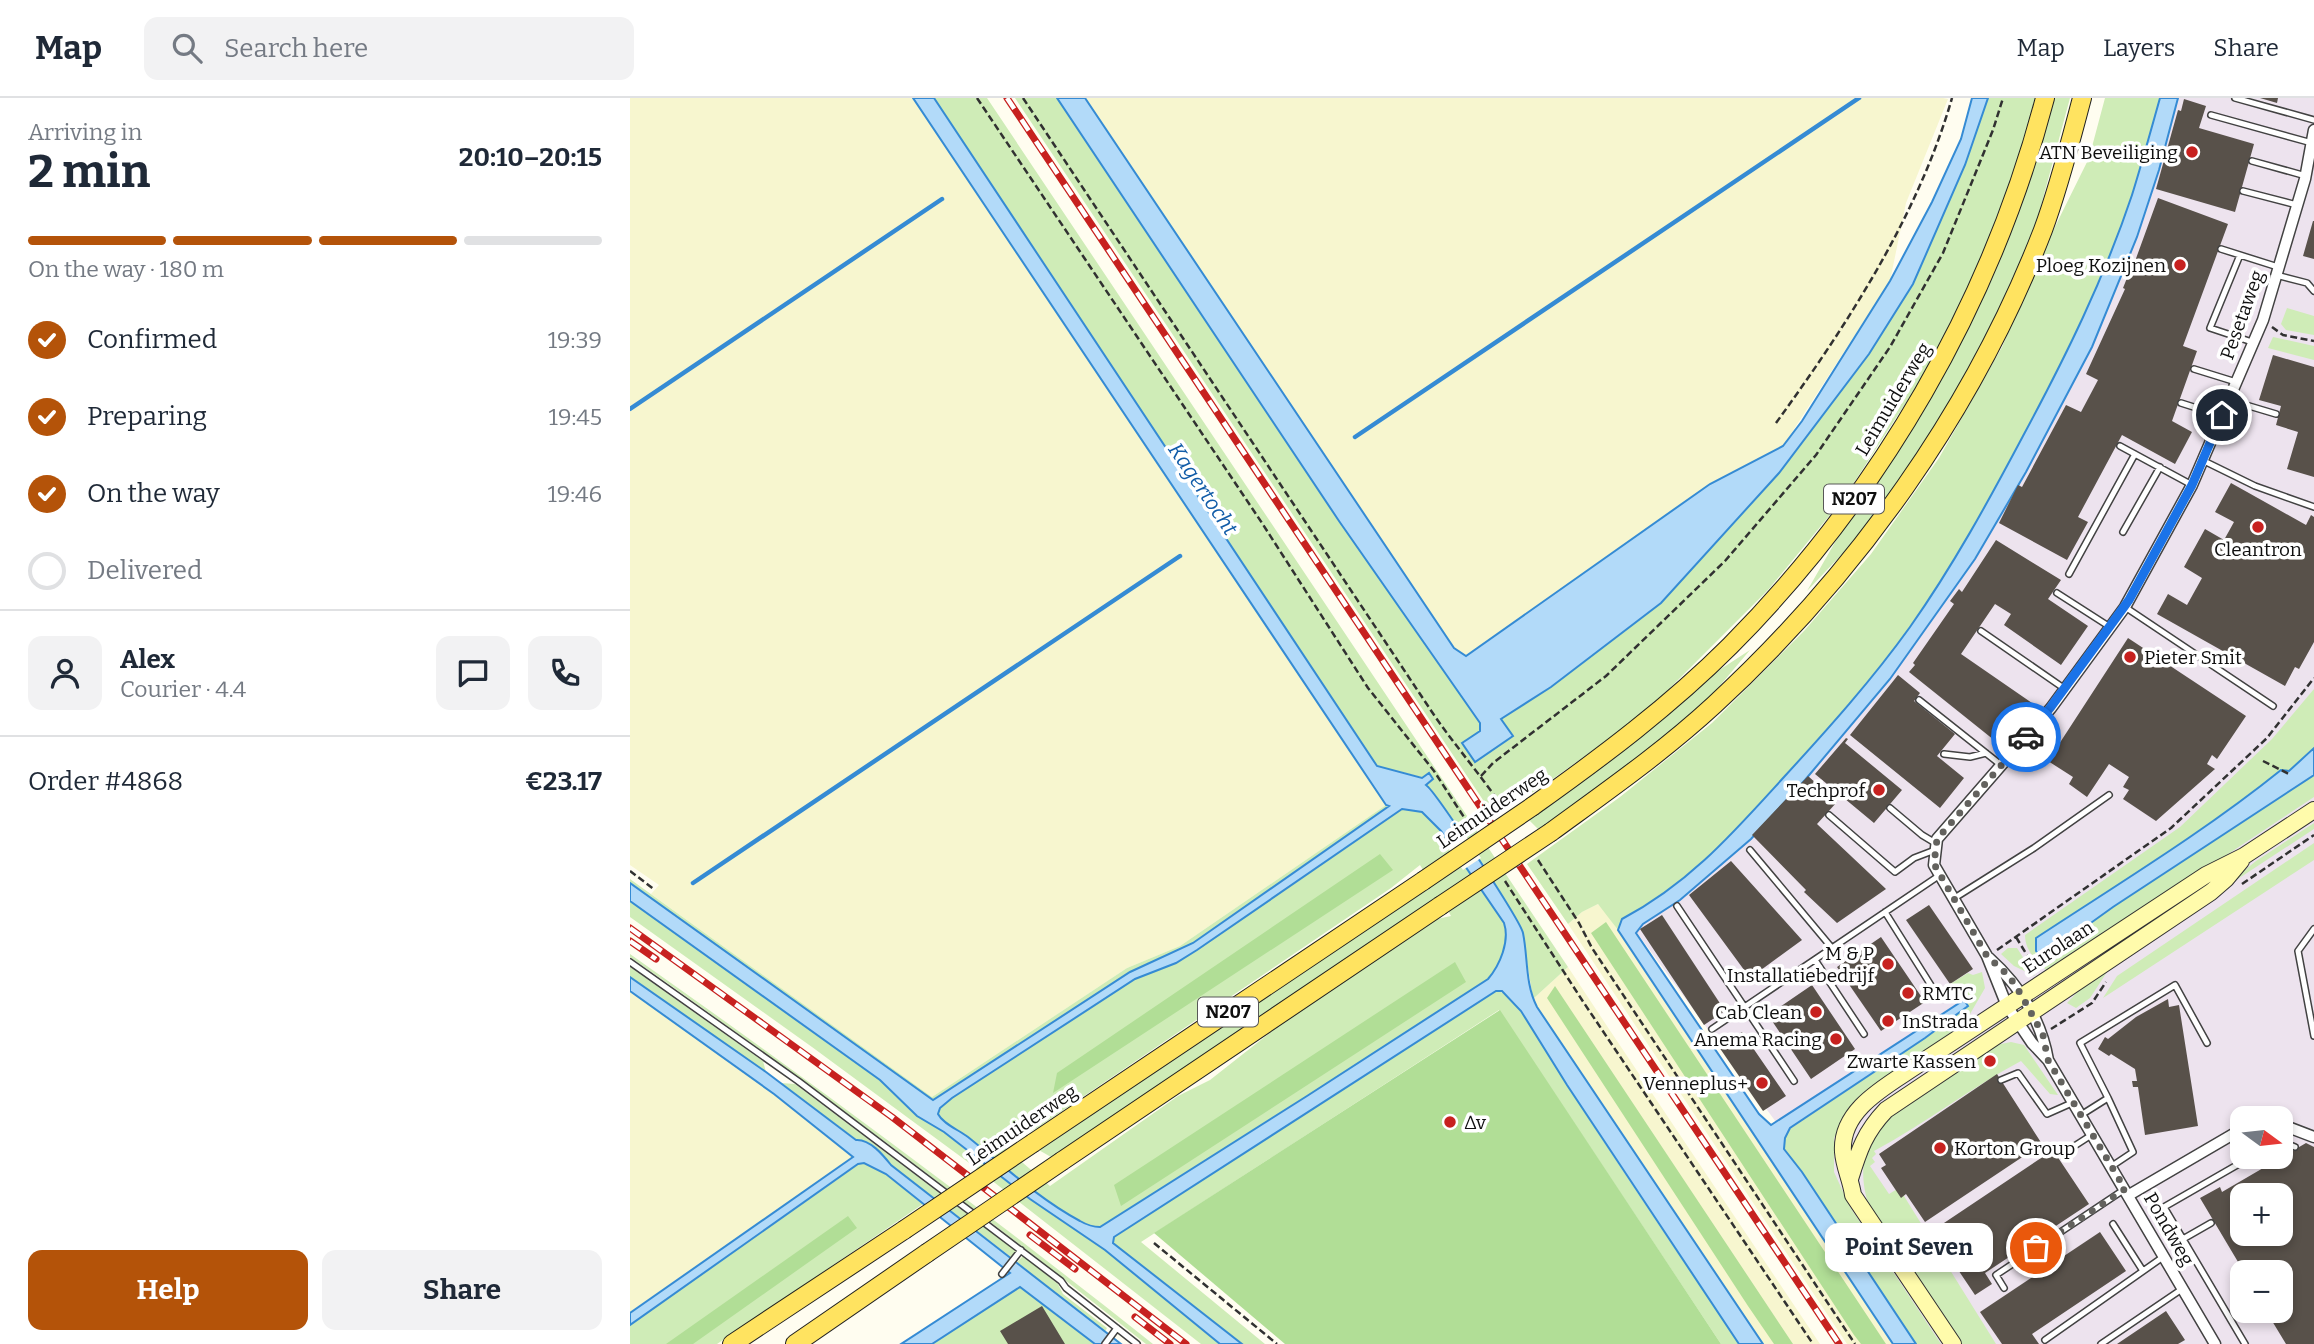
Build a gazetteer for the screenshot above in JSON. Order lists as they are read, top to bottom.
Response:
{
  "streets": {
    "main road": ["Leimuiderweg", "N207", "Eurolaan"],
    "street": ["Pesetaweg", "Pondweg"]
  },
  "crossings": [
    ["Eurolaan", "Pondweg"]
  ],
  "water": ["Kagertocht"],
  "places": [
    "ATN Beveiliging",
    "Ploeg Kozijnen",
    "Cleantron",
    "Pieter Smit",
    "Techprof",
    "M & P Installatiebedrijf",
    "RMTC",
    "Cab Clean",
    "InStrada",
    "Anema Racing",
    "Zwarte Kassen",
    "Venneplus+",
    "∆v",
    "Korton Group",
    "Point Seven"
  ],
  "north": "right",
  "page": {
    "header": "Map",
    "search": "Search here",
    "nav": ["Map", "Layers", "Share"],
    "heading": ["2 min", "Arriving in", "20:10–20:15"],
    "panel": [
      "Alex",
      "Courier · 4.4",
      "Order #4868",
      "€23.17"
    ],
    "bar": "On the way · 180 m",
    "list": [
      ["Confirmed", "19:39"],
      ["Preparing", "19:45"],
      ["On the way", "19:46"],
      "Delivered"
    ],
    "map_buttons": ["+", "−"],
    "bubble": "Point Seven",
    "buttons": ["Help", "Share"]
  }
}
